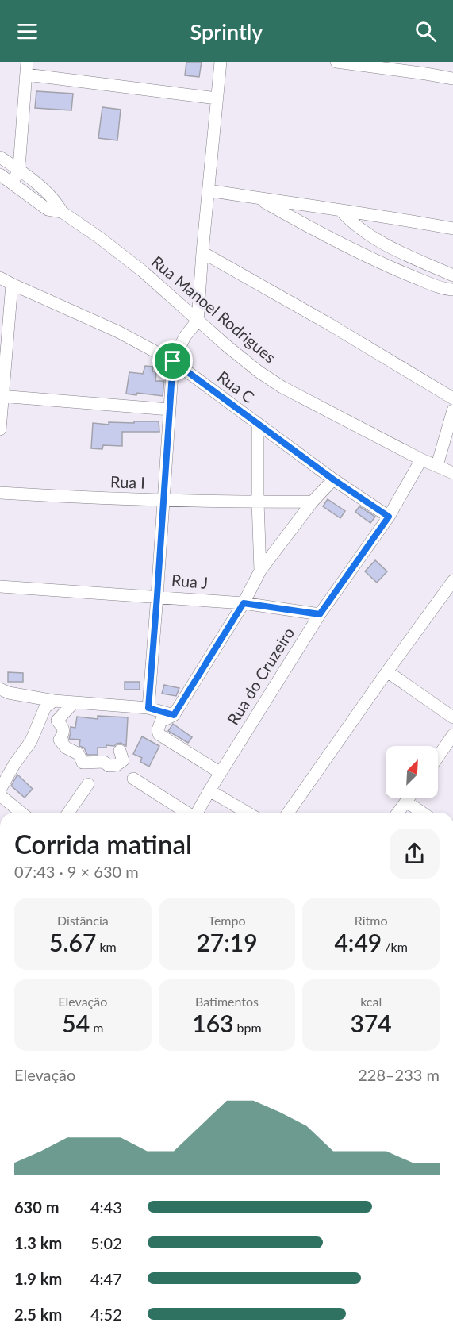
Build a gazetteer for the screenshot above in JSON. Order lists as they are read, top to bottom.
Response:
{
  "streets": {
    "street": [
      "Rua Manoel Rodrigues",
      "Rua C",
      "Rua I",
      "Rua J",
      "Rua do Cruzeiro"
    ]
  },
  "crossings": [
    ["Rua Manoel Rodrigues", "Rua do Cruzeiro"],
    ["Rua C", "Rua do Cruzeiro"],
    ["Rua J", "Rua do Cruzeiro"]
  ],
  "north": "top right",
  "page": {
    "header": "Sprintly",
    "heading": ["Corrida matinal", "07:43 · 9 × 630 m"],
    "stats": [
      ["Distância", "5.67 km"],
      ["Tempo", "27:19"],
      ["Ritmo", "4:49 /km"],
      ["Elevação", "54 m"],
      ["Batimentos", "163 bpm"],
      ["kcal", "374"]
    ],
    "chart": ["Elevação", "228–233 m"],
    "list": [
      {
        "name": "630 m",
        "note": "4:43"
      },
      {
        "name": "1.3 km",
        "note": "5:02"
      },
      {
        "name": "1.9 km",
        "note": "4:47"
      },
      {
        "name": "2.5 km",
        "note": "4:52"
      }
    ]
  }
}
